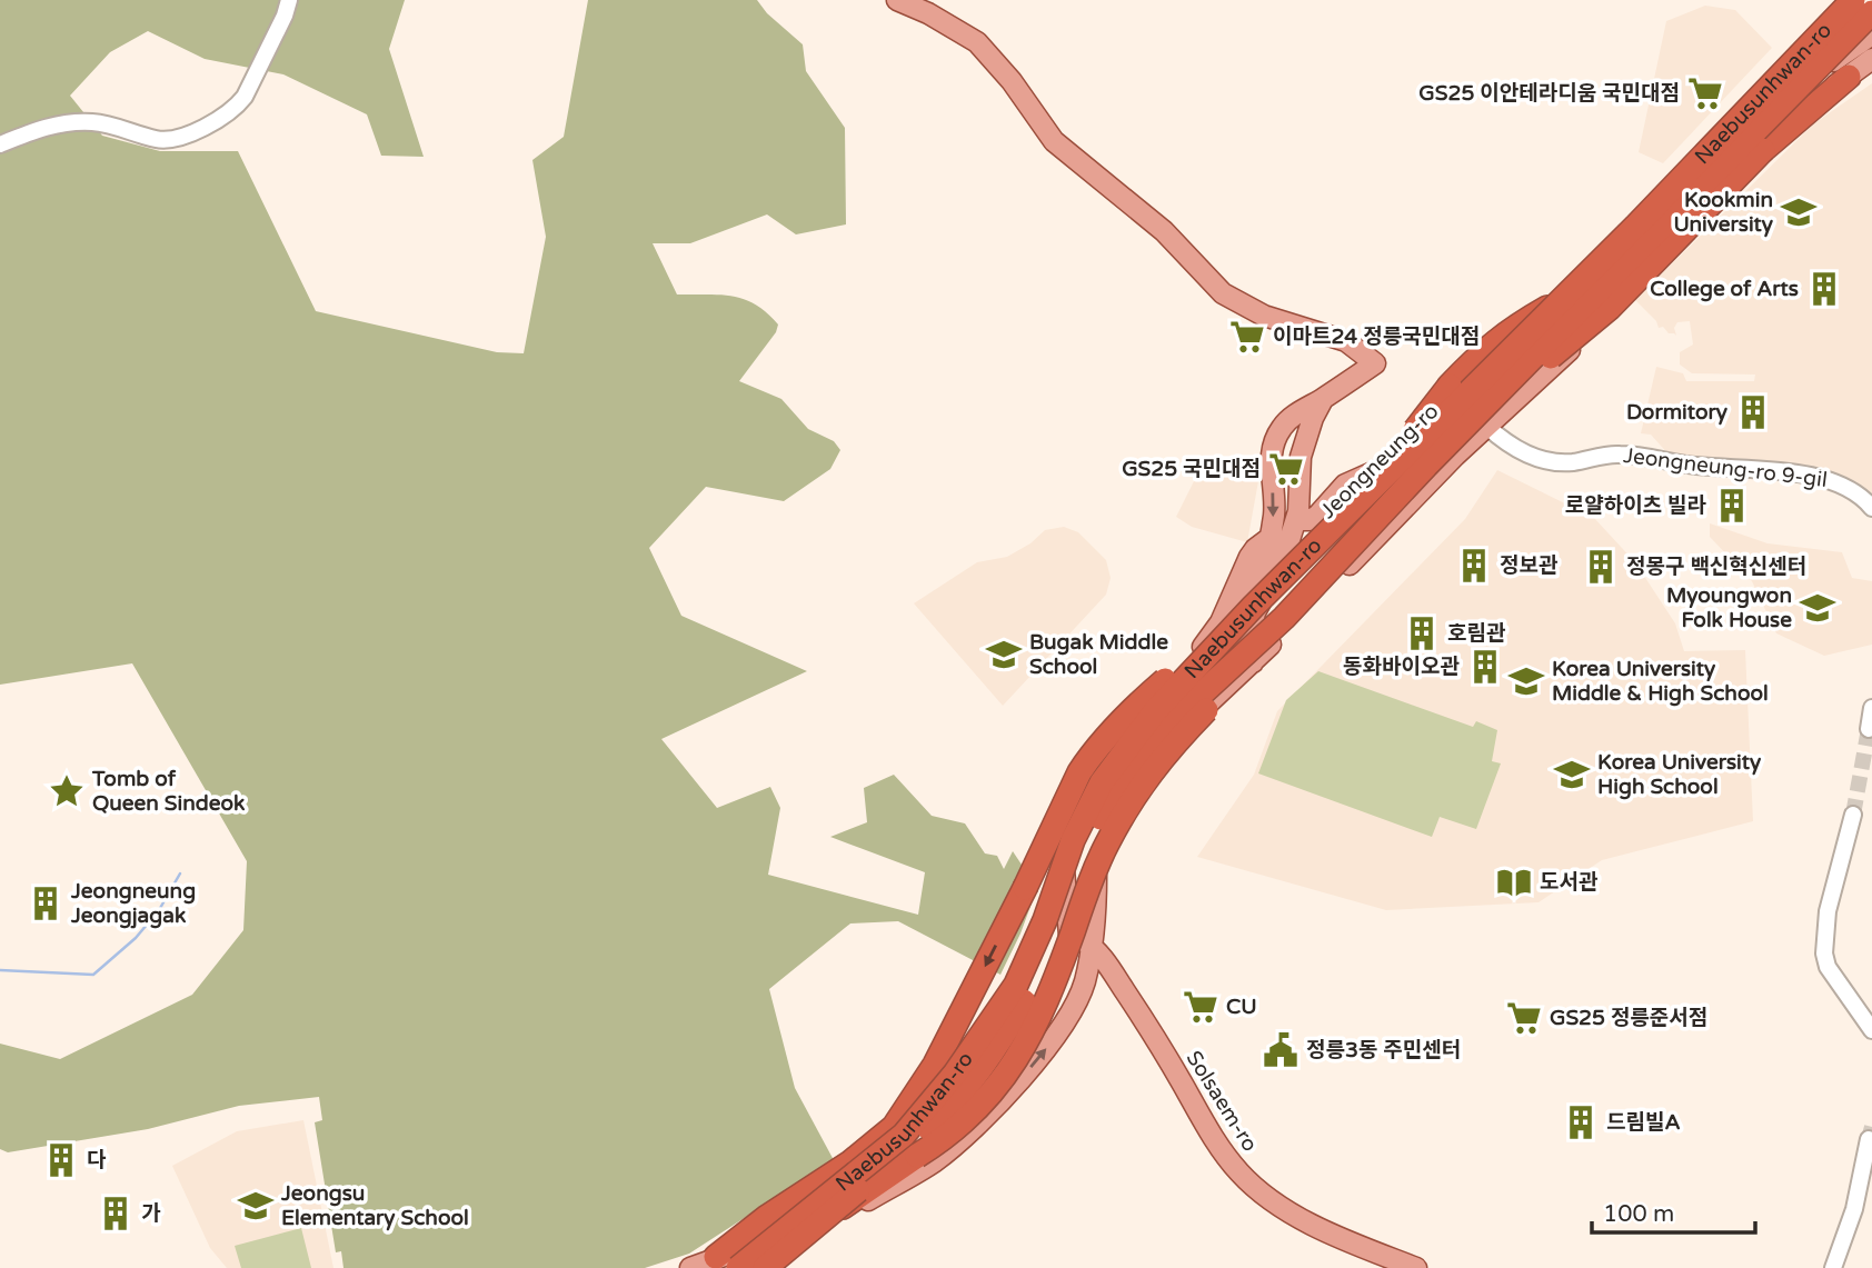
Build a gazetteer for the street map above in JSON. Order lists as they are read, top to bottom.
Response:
{
  "streets": {
    "highway": ["Naebusunhwan-ro"],
    "main road": ["Jeongneung-ro", "Solsaem-ro"],
    "street": ["Jeongneung-ro 9-gil"]
  },
  "crossings": [
    ["Naebusunhwan-ro", "Jeongneung-ro"],
    ["Naebusunhwan-ro", "Jeongneung-ro 9-gil"],
    ["Jeongneung-ro", "Solsaem-ro"]
  ],
  "places": {
    "supermarket": [
      "GS25 이안테라디움 국민대점",
      "이마트24 정릉국민대점",
      "GS25 국민대점",
      "CU",
      "GS25 정릉준서점"
    ],
    "school or university": [
      "Kookmin University",
      "Myoungwon Folk House",
      "Bugak Middle School",
      "Korea University Middle & High School",
      "Korea University High School",
      "Jeongsu Elementary School"
    ],
    "building": [
      "College of Arts",
      "Dormitory",
      "로얄하이츠 빌라",
      "정보관",
      "정몽구 백신혁신센터",
      "호림관",
      "동화바이오관",
      "Jeongneung Jeongjagak",
      "드림빌A",
      "다",
      "가"
    ],
    "place": ["Tomb of Queen Sindeok"],
    "library": ["도서관"],
    "public building": ["정릉3동 주민센터"]
  },
  "scale_bar": "100 m"
}
